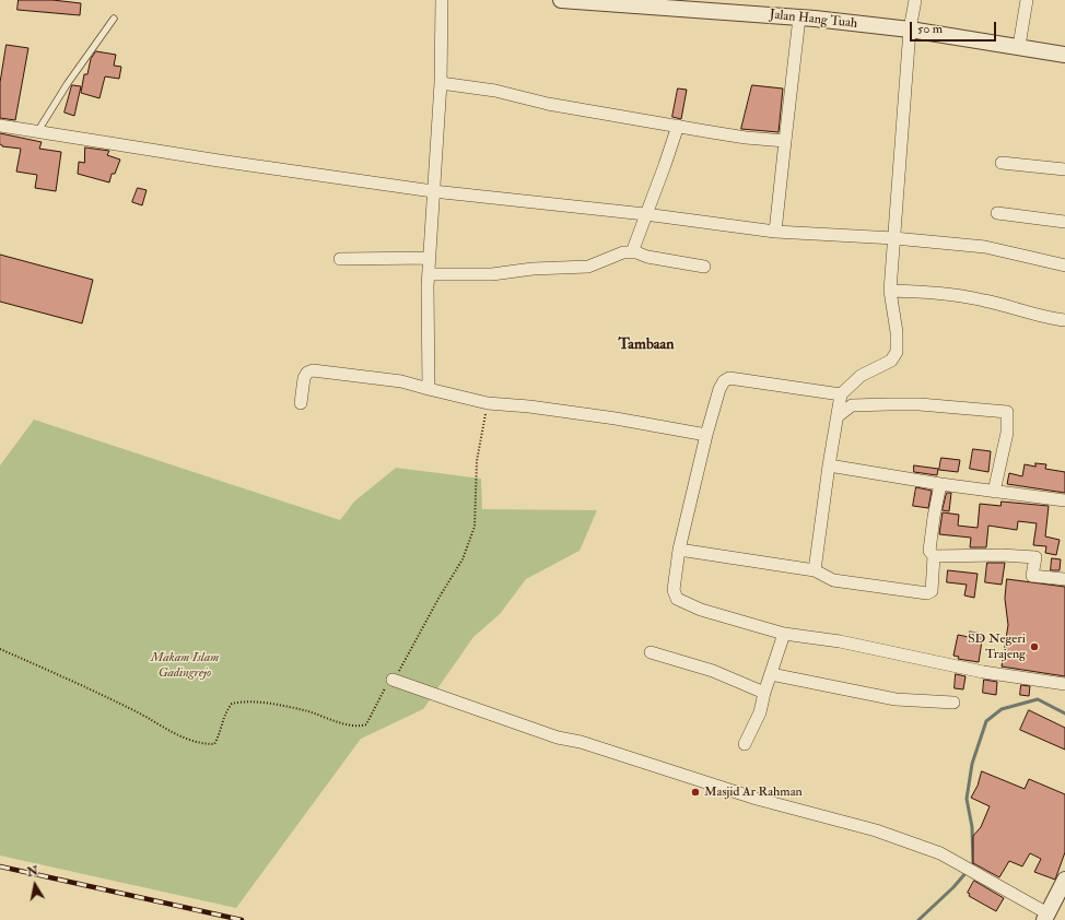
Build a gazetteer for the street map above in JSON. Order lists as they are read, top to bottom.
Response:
{
  "streets": {
    "street": ["Jalan Hang Tuah"]
  },
  "districts": ["Tambaan"],
  "parks": ["Makam Islam Gadingrejo"],
  "places": ["SD Negeri Trajeng", "Masjid Ar Rahman"],
  "scale_bar": "50 m",
  "north": "top"
}
